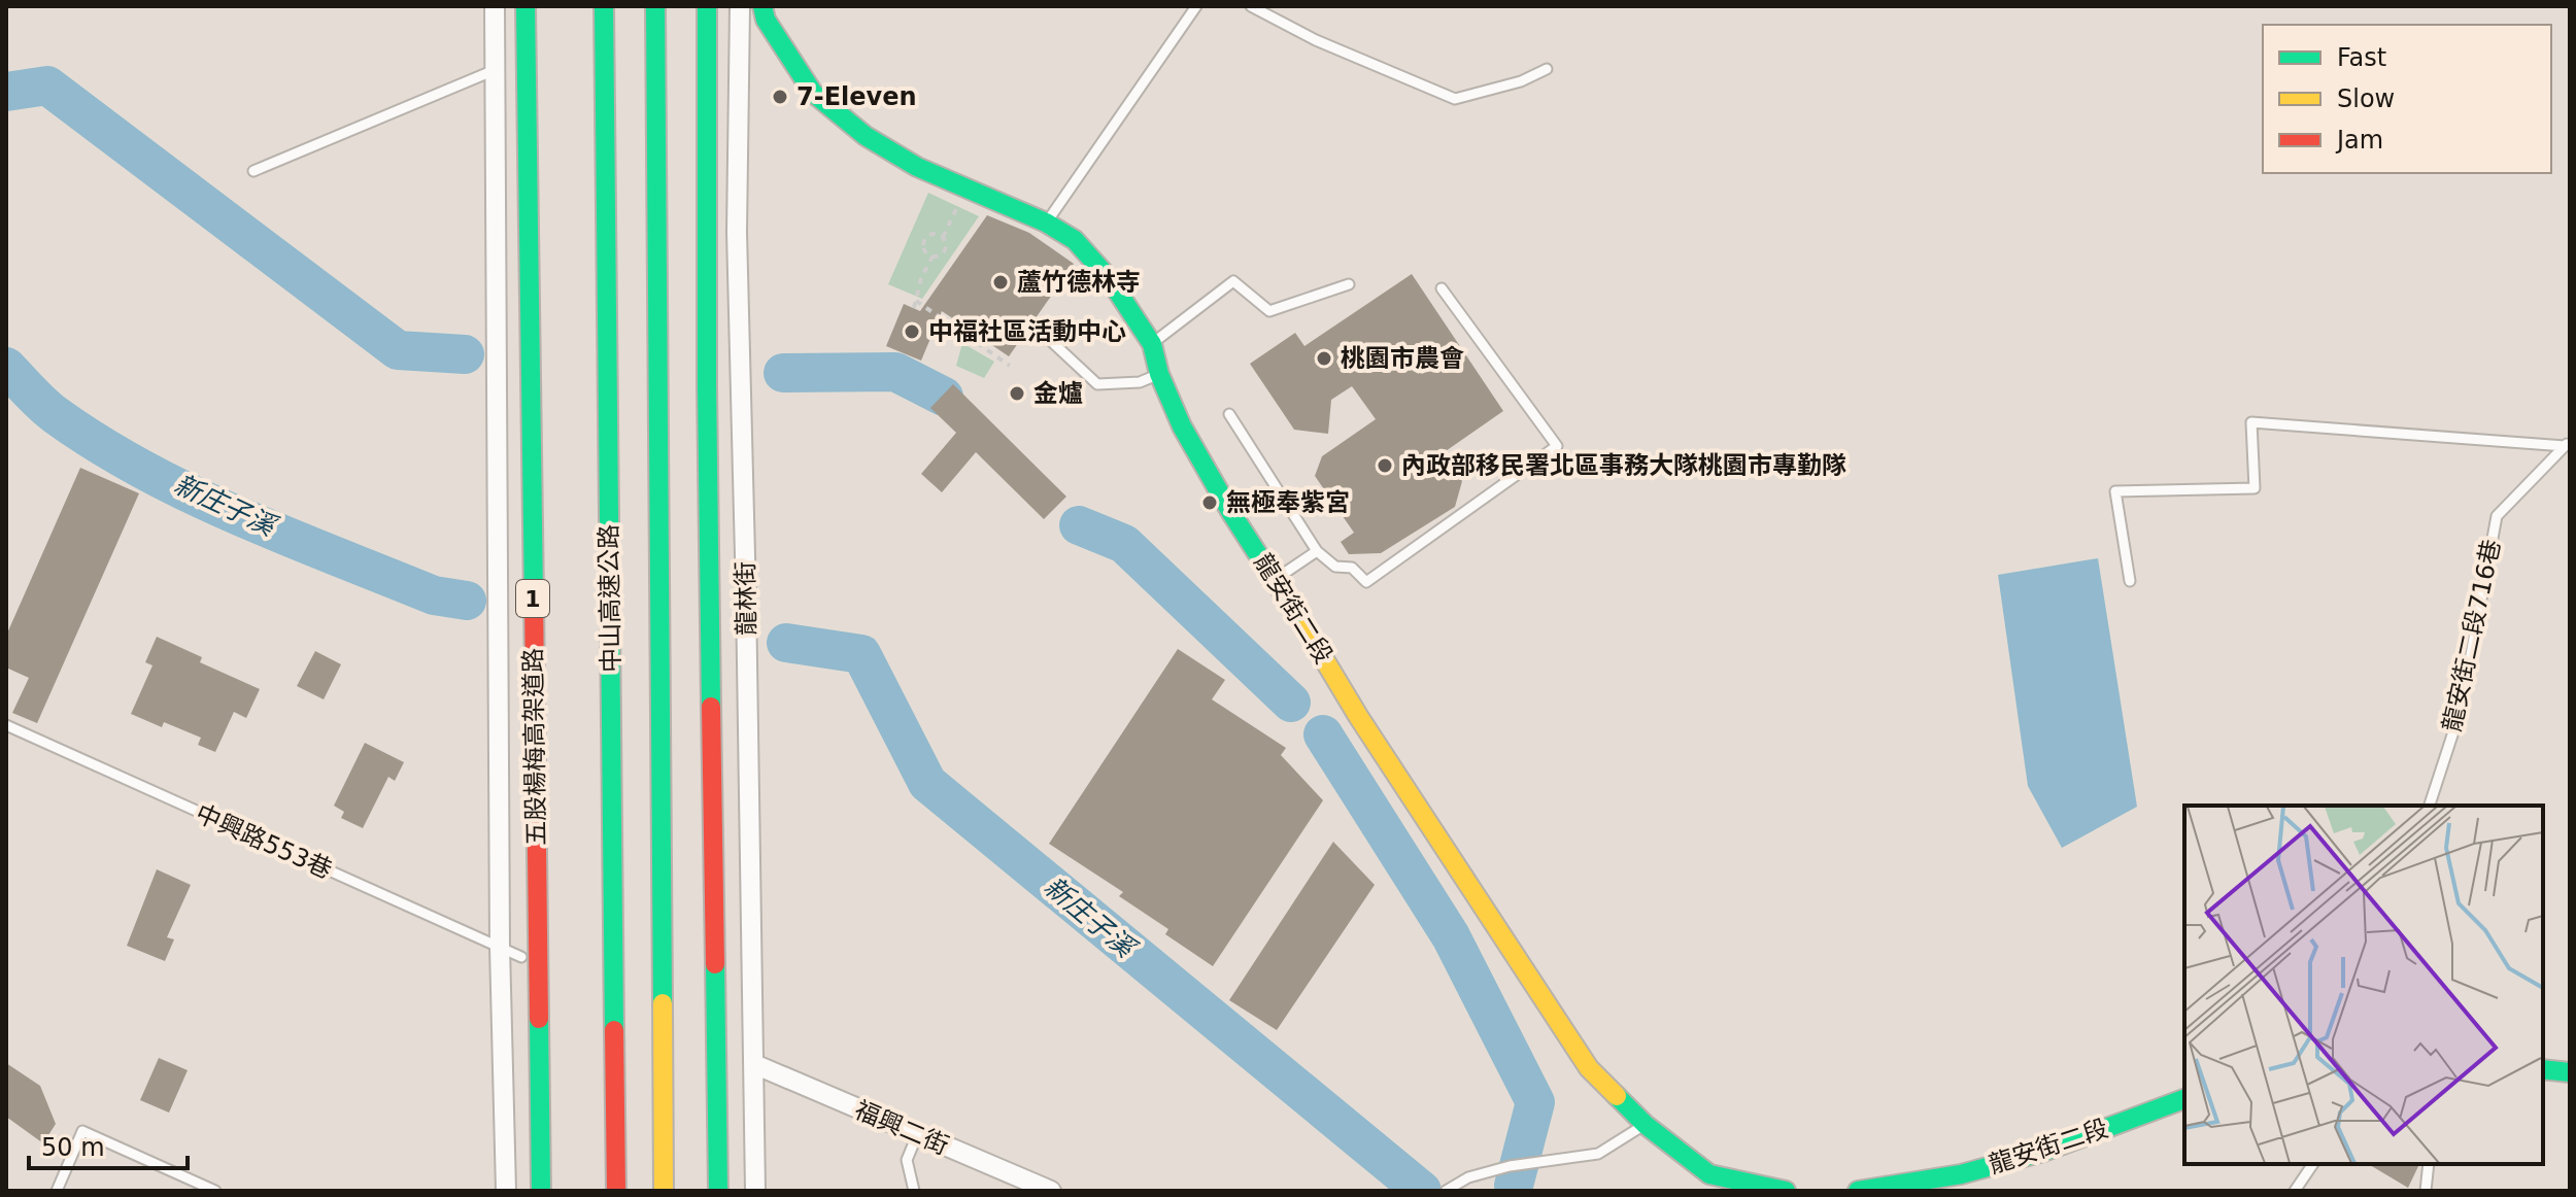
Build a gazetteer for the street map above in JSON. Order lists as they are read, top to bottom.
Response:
{
  "streets": {
    "main road": [
      "1",
      "中山高速公路",
      "龍安街二段",
      "五股楊梅高架道路"
    ],
    "street": ["龍林街", "福興二街"],
    "lane": ["龍安街二段716巷", "中興路553巷"]
  },
  "crossings": [
    ["龍林街", "福興二街"]
  ],
  "water": ["新庄子溪"],
  "places": [
    "7-Eleven",
    "蘆竹德林寺",
    "中福社區活動中心",
    "桃園市農會",
    "金爐",
    "內政部移民署北區事務大隊桃園市專勤隊",
    "無極奉紫宮"
  ],
  "legend": ["Fast", "Slow", "Jam"],
  "scale_bar": "50 m"
}
